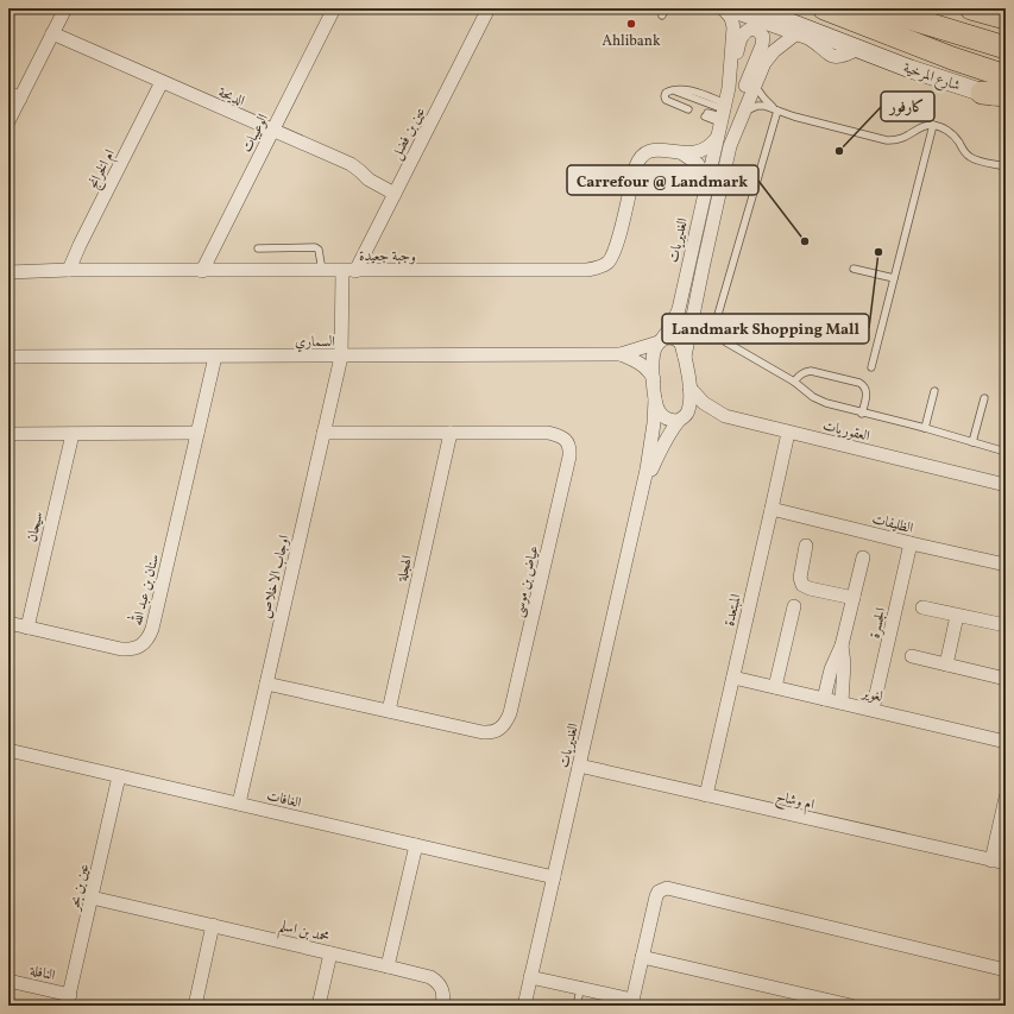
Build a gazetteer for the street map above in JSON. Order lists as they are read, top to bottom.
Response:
{
  "streets": {
    "main road": ["شارع المرخية"],
    "street": [
      "الديحة",
      "الوعيبات",
      "عين بن فضل",
      "ام الخرانج",
      "الغديريات",
      "وجبة جعيدة",
      "السماري",
      "العقوريات",
      "الظليفات",
      "سيحان",
      "الهجلة",
      "اوجاب الاخلاص",
      "عياض بن موسى",
      "سنان بن عبد الله",
      "المبتعدة",
      "الجسرة",
      "لغوير",
      "الغافات",
      "ام وشاح",
      "عين بن بحر",
      "محمد بن اسلم",
      "النافلة"
    ]
  },
  "crossings": [
    ["الديحة", "الوعيبات"],
    ["الديحة", "عين بن فضل"],
    ["الديحة", "ام الخرانج"],
    ["الوعيبات", "وجبة جعيدة"],
    ["عين بن فضل", "وجبة جعيدة"],
    ["ام الخرانج", "وجبة جعيدة"],
    ["الغديريات", "وجبة جعيدة"],
    ["الغديريات", "السماري"],
    ["الغديريات", "العقوريات"],
    ["الغديريات", "الغافات"],
    ["الغديريات", "ام وشاح"],
    ["وجبة جعيدة", "اوجاب الاخلاص"],
    ["السماري", "اوجاب الاخلاص"],
    ["السماري", "سنان بن عبد الله"],
    ["العقوريات", "المبتعدة"],
    ["الظليفات", "المبتعدة"],
    ["الظليفات", "الجسرة"],
    ["سيحان", "سنان بن عبد الله"],
    ["الهجلة", "عياض بن موسى"],
    ["اوجاب الاخلاص", "عياض بن موسى"],
    ["اوجاب الاخلاص", "الغافات"],
    ["المبتعدة", "لغوير"],
    ["المبتعدة", "ام وشاح"],
    ["الجسرة", "لغوير"],
    ["الغافات", "عين بن بحر"],
    ["عين بن بحر", "محمد بن اسلم"],
    ["عين بن بحر", "النافلة"]
  ],
  "places": [
    "Ahlibank",
    "كارفور",
    "Carrefour @ Landmark",
    "Landmark Shopping Mall"
  ]
}
